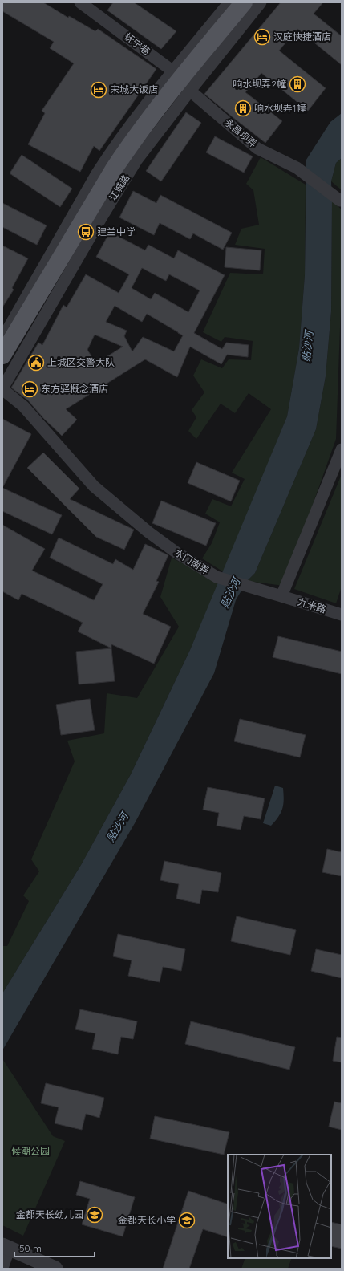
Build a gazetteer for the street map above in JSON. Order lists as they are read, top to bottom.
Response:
{
  "streets": {
    "main road": ["江城路"],
    "street": [
      "抚宁巷",
      "永昌坝弄",
      "水门南弄",
      "九米路"
    ]
  },
  "crossings": [
    ["抚宁巷", "永昌坝弄"],
    ["抚宁巷", "江城路"],
    ["永昌坝弄", "江城路"],
    ["江城路", "水门南弄"],
    ["水门南弄", "九米路"]
  ],
  "water": ["贴沙河"],
  "parks": ["候潮公园"],
  "places": {
    "hotel": ["汉庭快捷酒店", "宋城大饭店", "东方驿概念酒店"],
    "building": ["响水坝弄2幢", "响水坝弄1幢"],
    "bus stop": ["建兰中学"],
    "public building": ["上城区交警大队"],
    "school or university": ["金都天长幼儿园", "金都天长小学"]
  },
  "scale_bar": "50 m"
}
